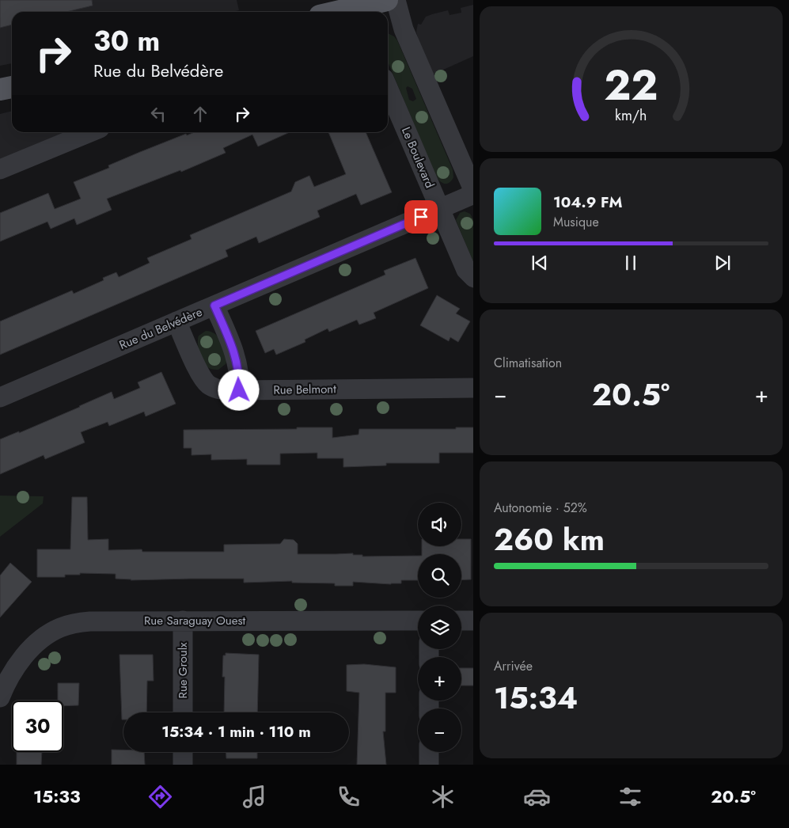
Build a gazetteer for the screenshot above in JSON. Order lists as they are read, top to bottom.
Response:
{
  "streets": {
    "street": [
      "Le Boulevard",
      "Rue du Belvédère",
      "Rue Belmont",
      "Rue Saraguay Ouest",
      "Rue Groulx"
    ]
  },
  "crossings": [
    ["Le Boulevard", "Rue du Belvédère"],
    ["Rue du Belvédère", "Rue Belmont"],
    ["Rue Saraguay Ouest", "Rue Groulx"]
  ],
  "page": {
    "turn": ["30 m", "Rue du Belvédère"],
    "song": ["104.9 FM", "Musique"],
    "tile": [
      "Climatisation",
      ["Autonomie · 52%", "260 km"],
      ["Arrivée", "15:34"]
    ],
    "heat": ["−", "20.5°", "+"],
    "map_buttons": ["+", "−"],
    "limit": "30",
    "trip": "15:34 · 1 min · 110 m",
    "tabs": ["15:33", "20.5°"],
    "gauge": ["22", "km/h"]
  }
}
